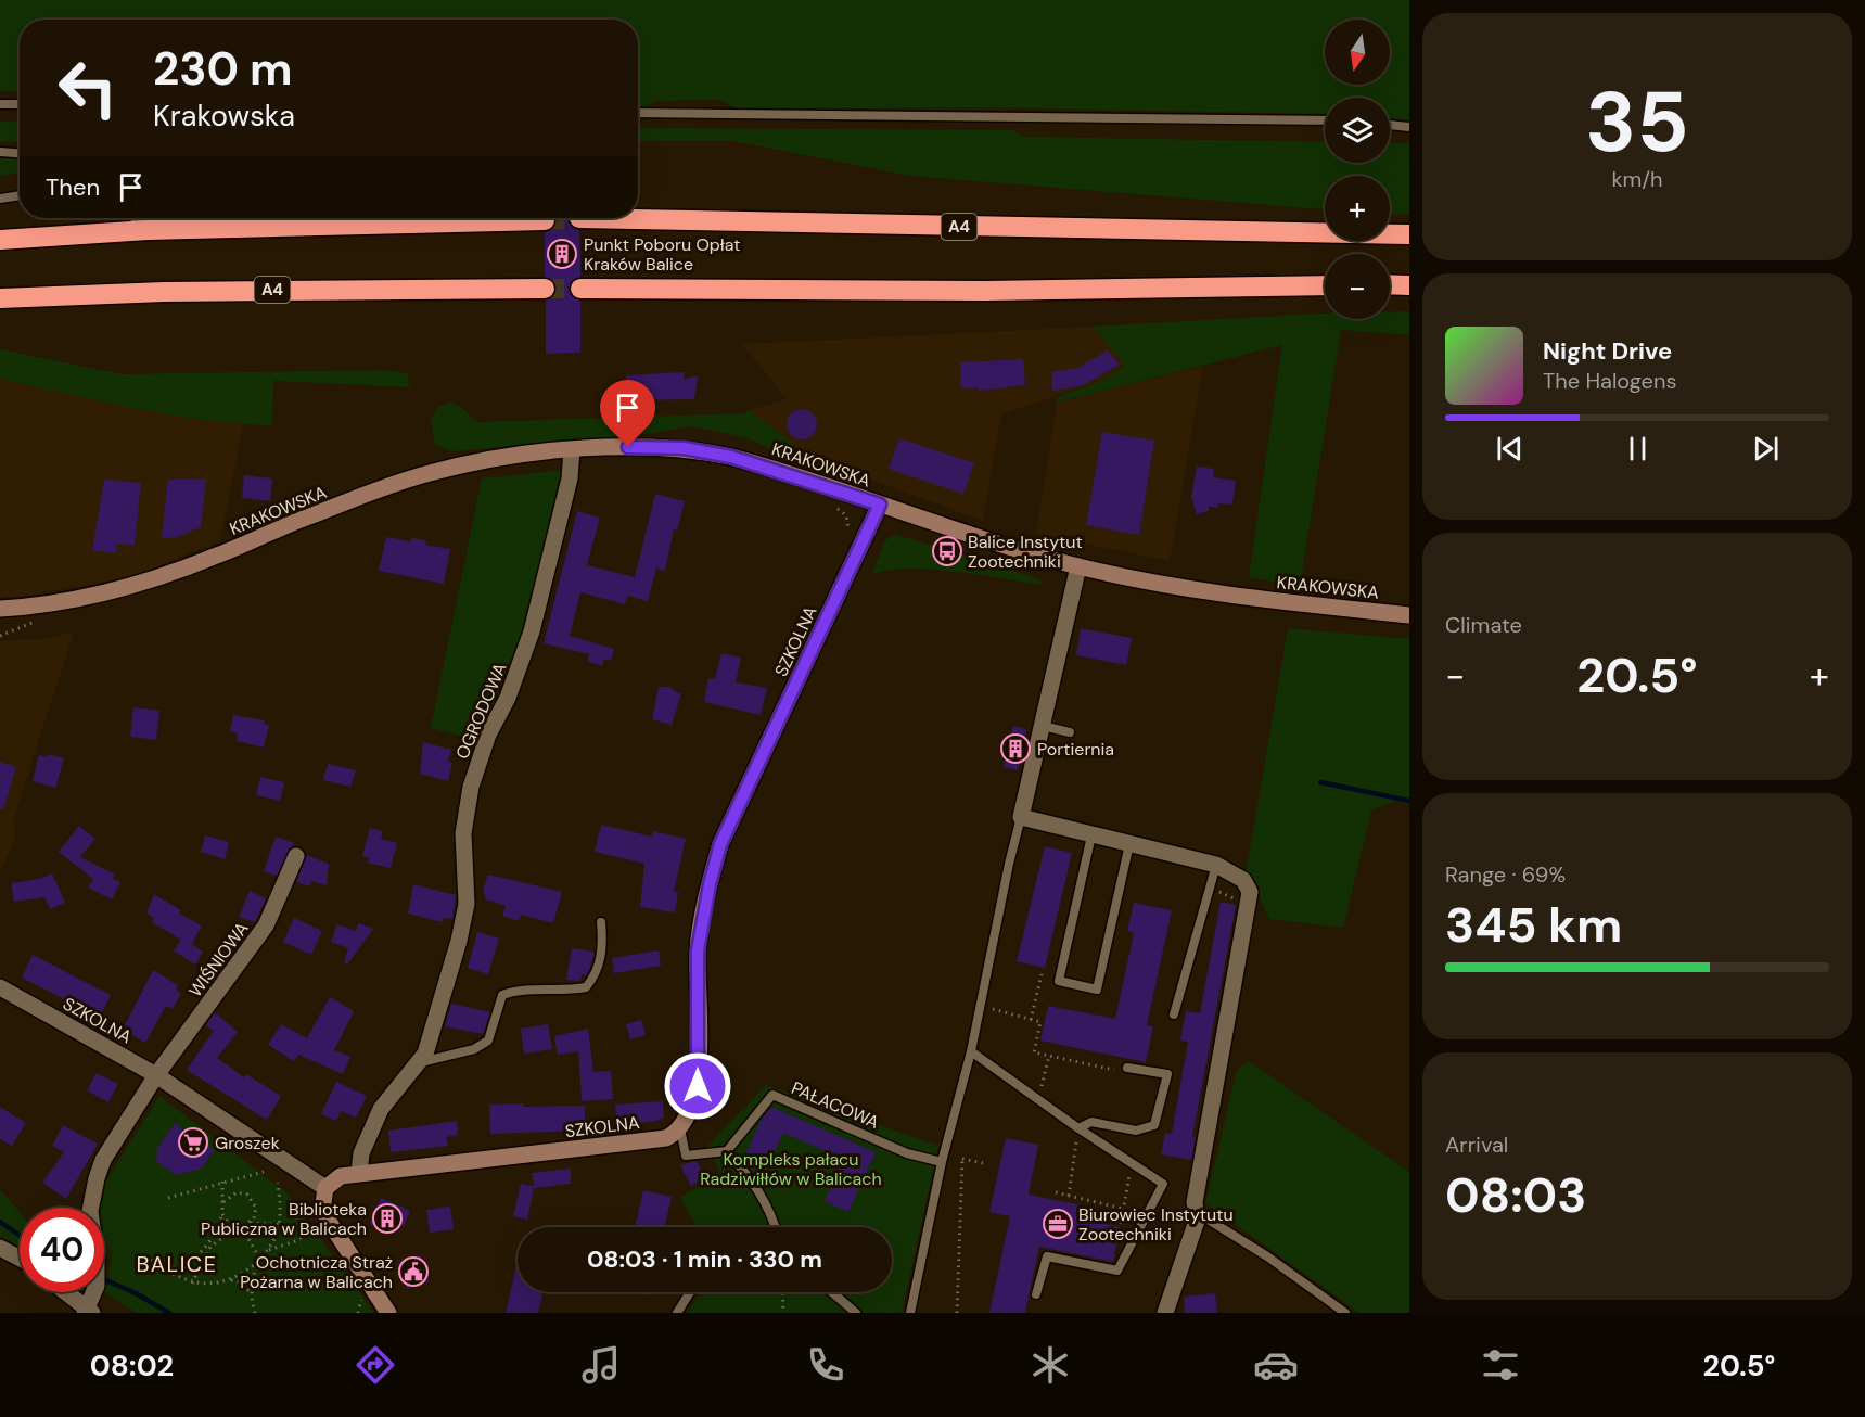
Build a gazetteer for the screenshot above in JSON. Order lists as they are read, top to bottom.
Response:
{
  "streets": {
    "highway": ["A4"],
    "street": [
      "KRAKOWSKA",
      "SZKOLNA",
      "OGRODOWA",
      "WIŚNIOWA"
    ],
    "lane": ["PAŁACOWA"]
  },
  "crossings": [
    ["KRAKOWSKA", "SZKOLNA"],
    ["KRAKOWSKA", "OGRODOWA"],
    ["SZKOLNA", "OGRODOWA"],
    ["SZKOLNA", "WIŚNIOWA"]
  ],
  "districts": ["BALICE"],
  "parks": ["Kompleks pałacu Radziwiłłów w Balicach"],
  "places": {
    "building": ["Punkt Poboru Opłat Kraków Balice", "Portiernia", "Biblioteka Publiczna w Balicach"],
    "bus stop": ["Balice Instytut Zootechniki"],
    "supermarket": ["Groszek"],
    "office": ["Biurowiec Instytutu Zootechniki"],
    "public building": ["Ochotnicza Straż Pożarna w Balicach"]
  },
  "north": "bottom",
  "page": {
    "tile": [
      ["35", "km/h"],
      "Climate",
      ["Range · 69%", "345 km"],
      ["Arrival", "08:03"]
    ],
    "map_buttons": ["+", "−"],
    "turn": ["230 m", "Krakowska"],
    "then": "Then",
    "song": ["Night Drive", "The Halogens"],
    "heat": ["−", "20.5°", "+"],
    "limit": "40",
    "trip": "08:03 · 1 min · 330 m",
    "tabs": ["08:02", "20.5°"]
  }
}
